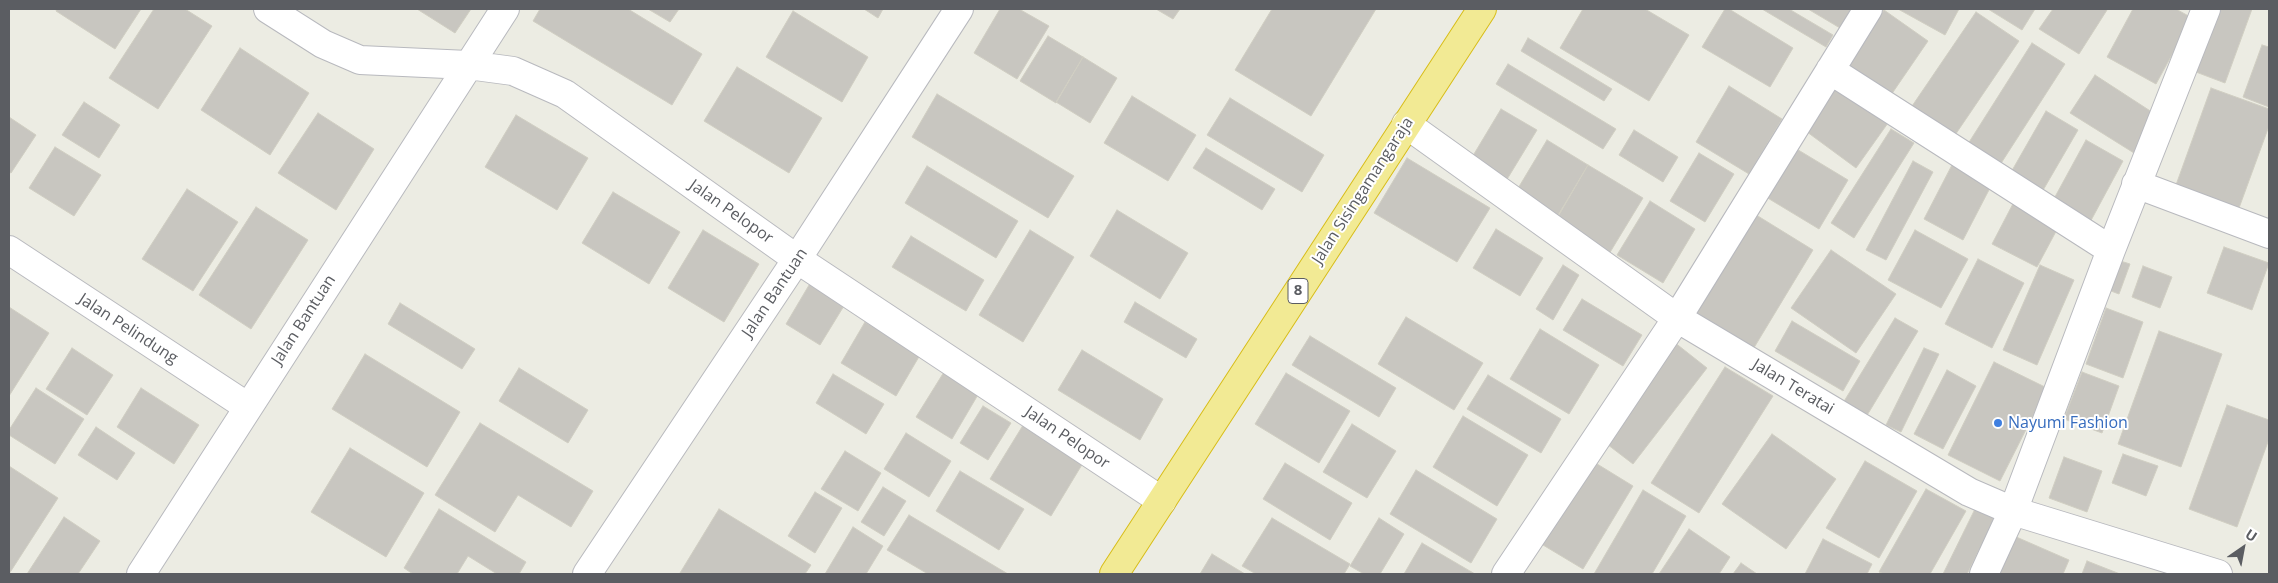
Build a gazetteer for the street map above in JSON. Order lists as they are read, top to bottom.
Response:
{
  "streets": {
    "highway": ["Jalan Sisingamangaraja", "8"],
    "street": [
      "Jalan Pelopor",
      "Jalan Bantuan",
      "Jalan Pelindung",
      "Jalan Teratai"
    ]
  },
  "crossings": [
    ["Jalan Sisingamangaraja", "Jalan Pelopor"],
    ["Jalan Sisingamangaraja", "Jalan Teratai"],
    ["Jalan Pelopor", "Jalan Bantuan"],
    ["Jalan Bantuan", "Jalan Pelindung"]
  ],
  "places": ["Nayumi Fashion"],
  "north": "top right"
}
